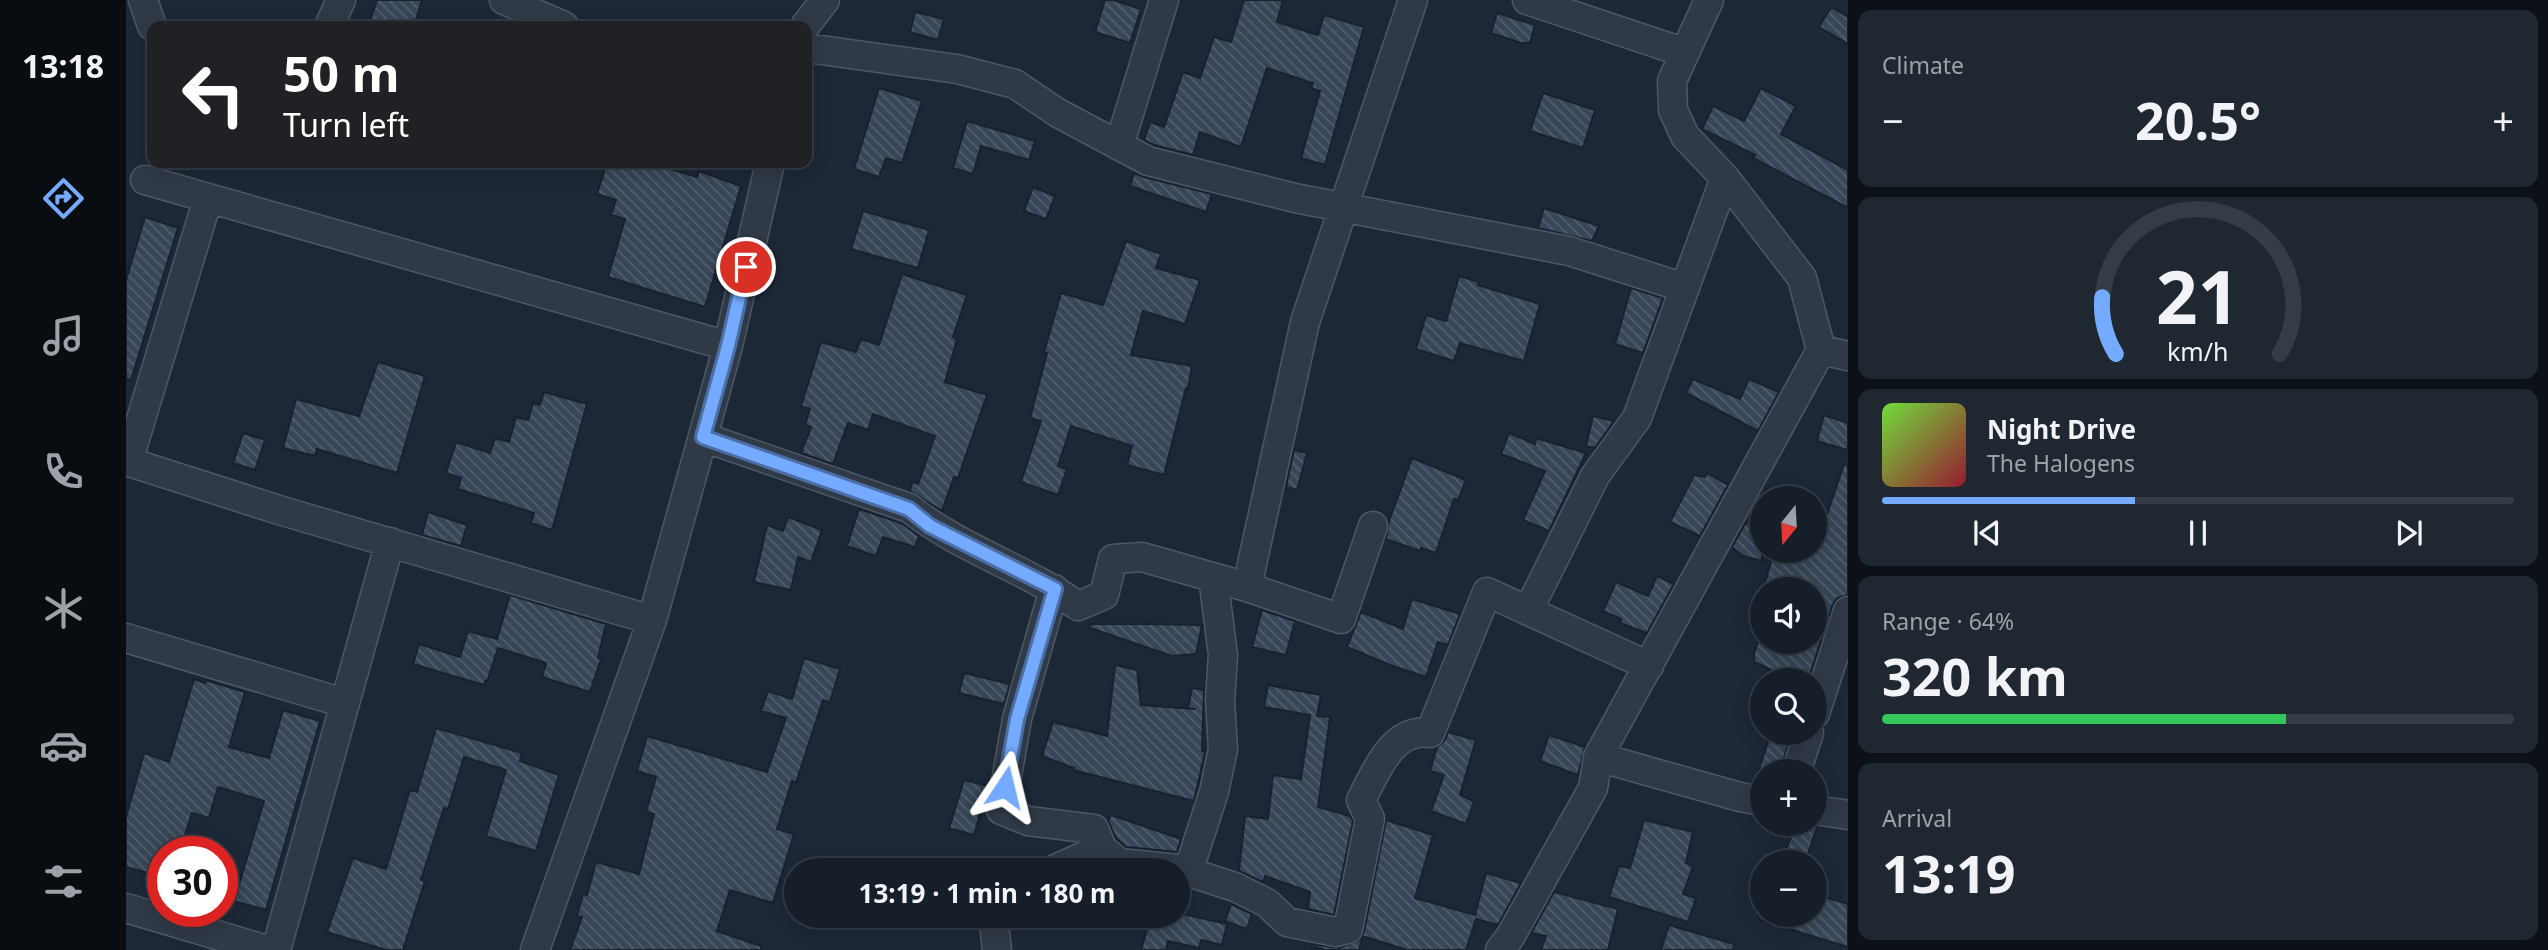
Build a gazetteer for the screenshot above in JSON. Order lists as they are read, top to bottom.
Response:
{
  "north": "bottom",
  "page": {
    "tabs": "13:18",
    "tile": [
      "Climate",
      ["Range · 64%", "320 km"],
      ["Arrival", "13:19"]
    ],
    "turn": ["50 m", "Turn left"],
    "heat": ["−", "20.5°", "+"],
    "song": ["Night Drive", "The Halogens"],
    "map_buttons": ["+", "−"],
    "limit": "30",
    "trip": "13:19 · 1 min · 180 m",
    "gauge": ["21", "km/h"]
  }
}
